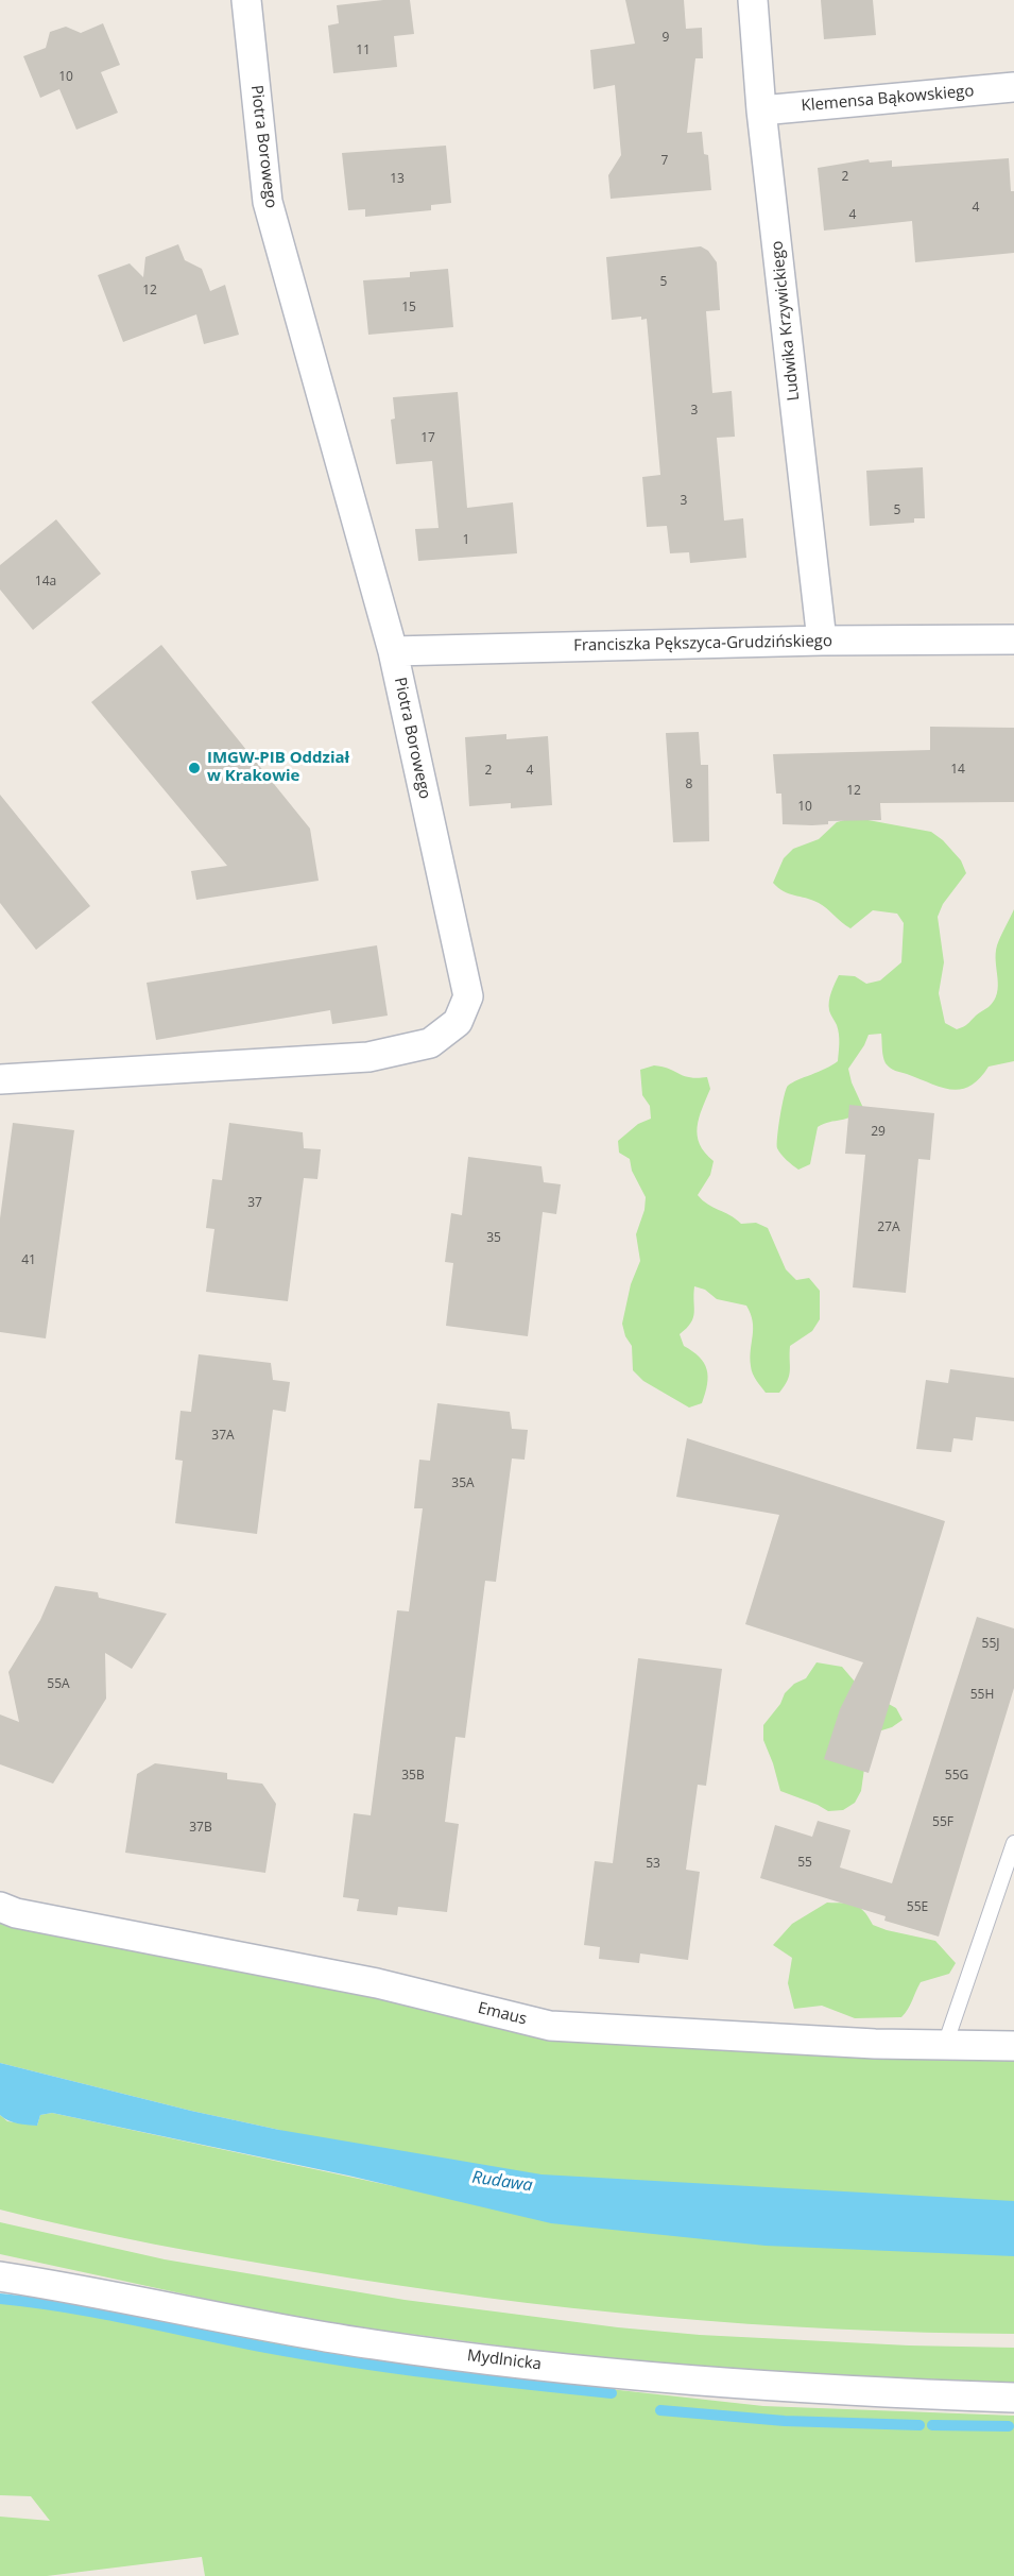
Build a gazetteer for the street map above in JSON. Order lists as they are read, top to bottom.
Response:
{
  "streets": {
    "street": [
      "Klemensa Bąkowskiego",
      "Piotra Borowego",
      "Ludwika Krzywickiego",
      "Franciszka Pększyca-Grudzińskiego",
      "Emaus",
      "Mydlnicka"
    ]
  },
  "crossings": [
    ["Klemensa Bąkowskiego", "Ludwika Krzywickiego"],
    ["Piotra Borowego", "Franciszka Pększyca-Grudzińskiego"],
    ["Ludwika Krzywickiego", "Franciszka Pększyca-Grudzińskiego"]
  ],
  "water": ["Rudawa"],
  "places": ["IMGW-PIB Oddział w Krakowie"],
  "house_numbers": [
    "9",
    "11",
    "10",
    "7",
    "2",
    "13",
    "4",
    "4",
    "5",
    "12",
    "15",
    "3",
    "17",
    "3",
    "5",
    "1",
    "14a",
    "14",
    "2",
    "4",
    "8",
    "12",
    "10",
    "29",
    "37",
    "27A",
    "35",
    "41",
    "37A",
    "35A",
    "55J",
    "55A",
    "55H",
    "35B",
    "55G",
    "55F",
    "37B",
    "55",
    "53",
    "55E"
  ]
}
